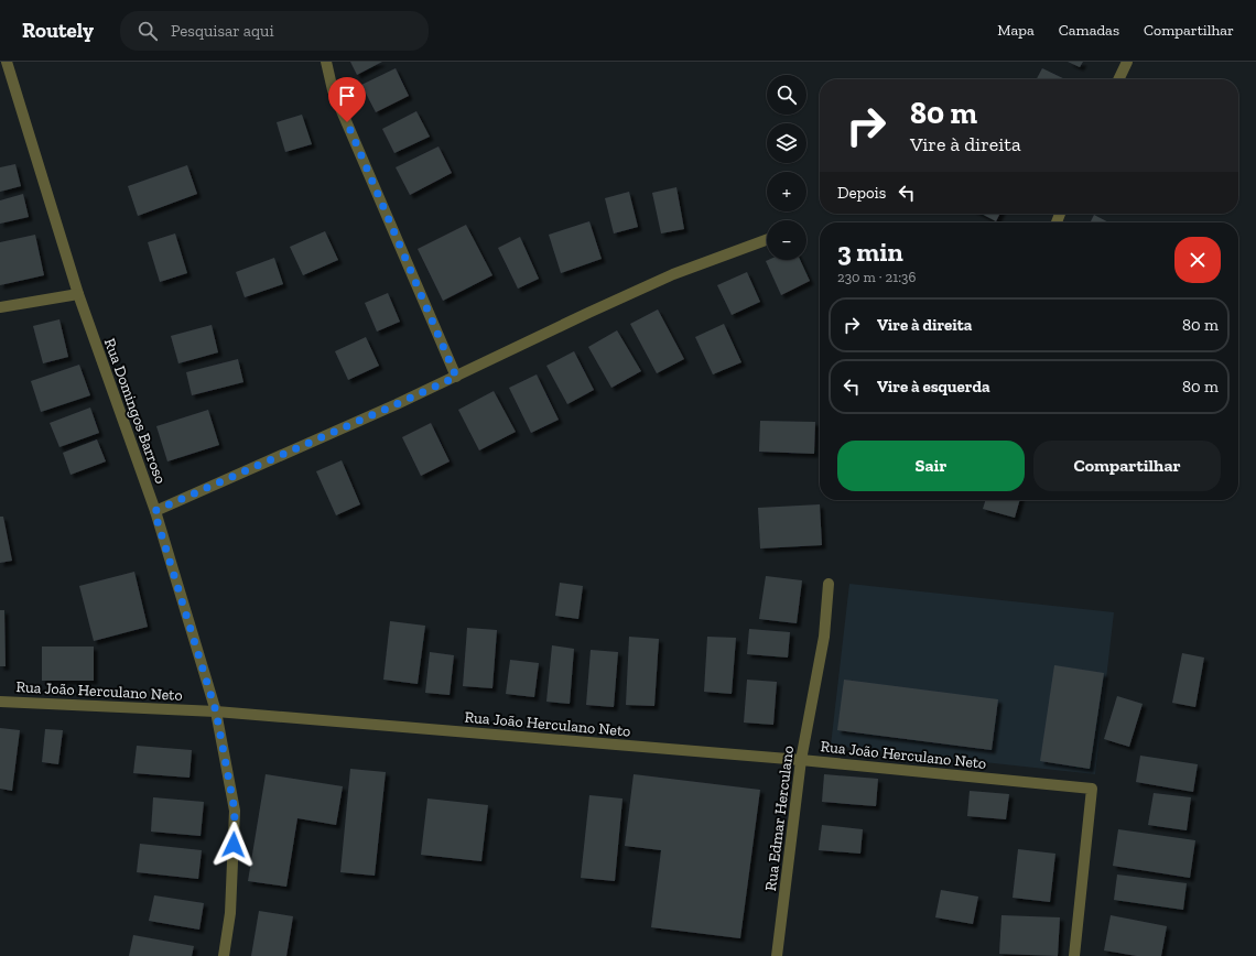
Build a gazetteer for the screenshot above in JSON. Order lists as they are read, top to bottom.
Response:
{
  "streets": {
    "street": ["Rua Domingos Barroso", "Rua João Herculano Neto", "Rua Edmar Herculano"]
  },
  "crossings": [
    ["Rua Domingos Barroso", "Rua João Herculano Neto"],
    ["Rua João Herculano Neto", "Rua Edmar Herculano"]
  ],
  "page": {
    "header": "Routely",
    "search": "Pesquisar aqui",
    "nav": ["Mapa", "Camadas", "Compartilhar"],
    "map_buttons": ["+", "−"],
    "turn": ["80 m", "Vire à direita"],
    "then": "Depois",
    "heading": ["3 min", "230 m · 21:36"],
    "list": [
      {
        "name": "Vire à direita",
        "value": "80 m"
      },
      {
        "name": "Vire à esquerda",
        "value": "80 m"
      }
    ],
    "buttons": ["Sair", "Compartilhar"]
  }
}
